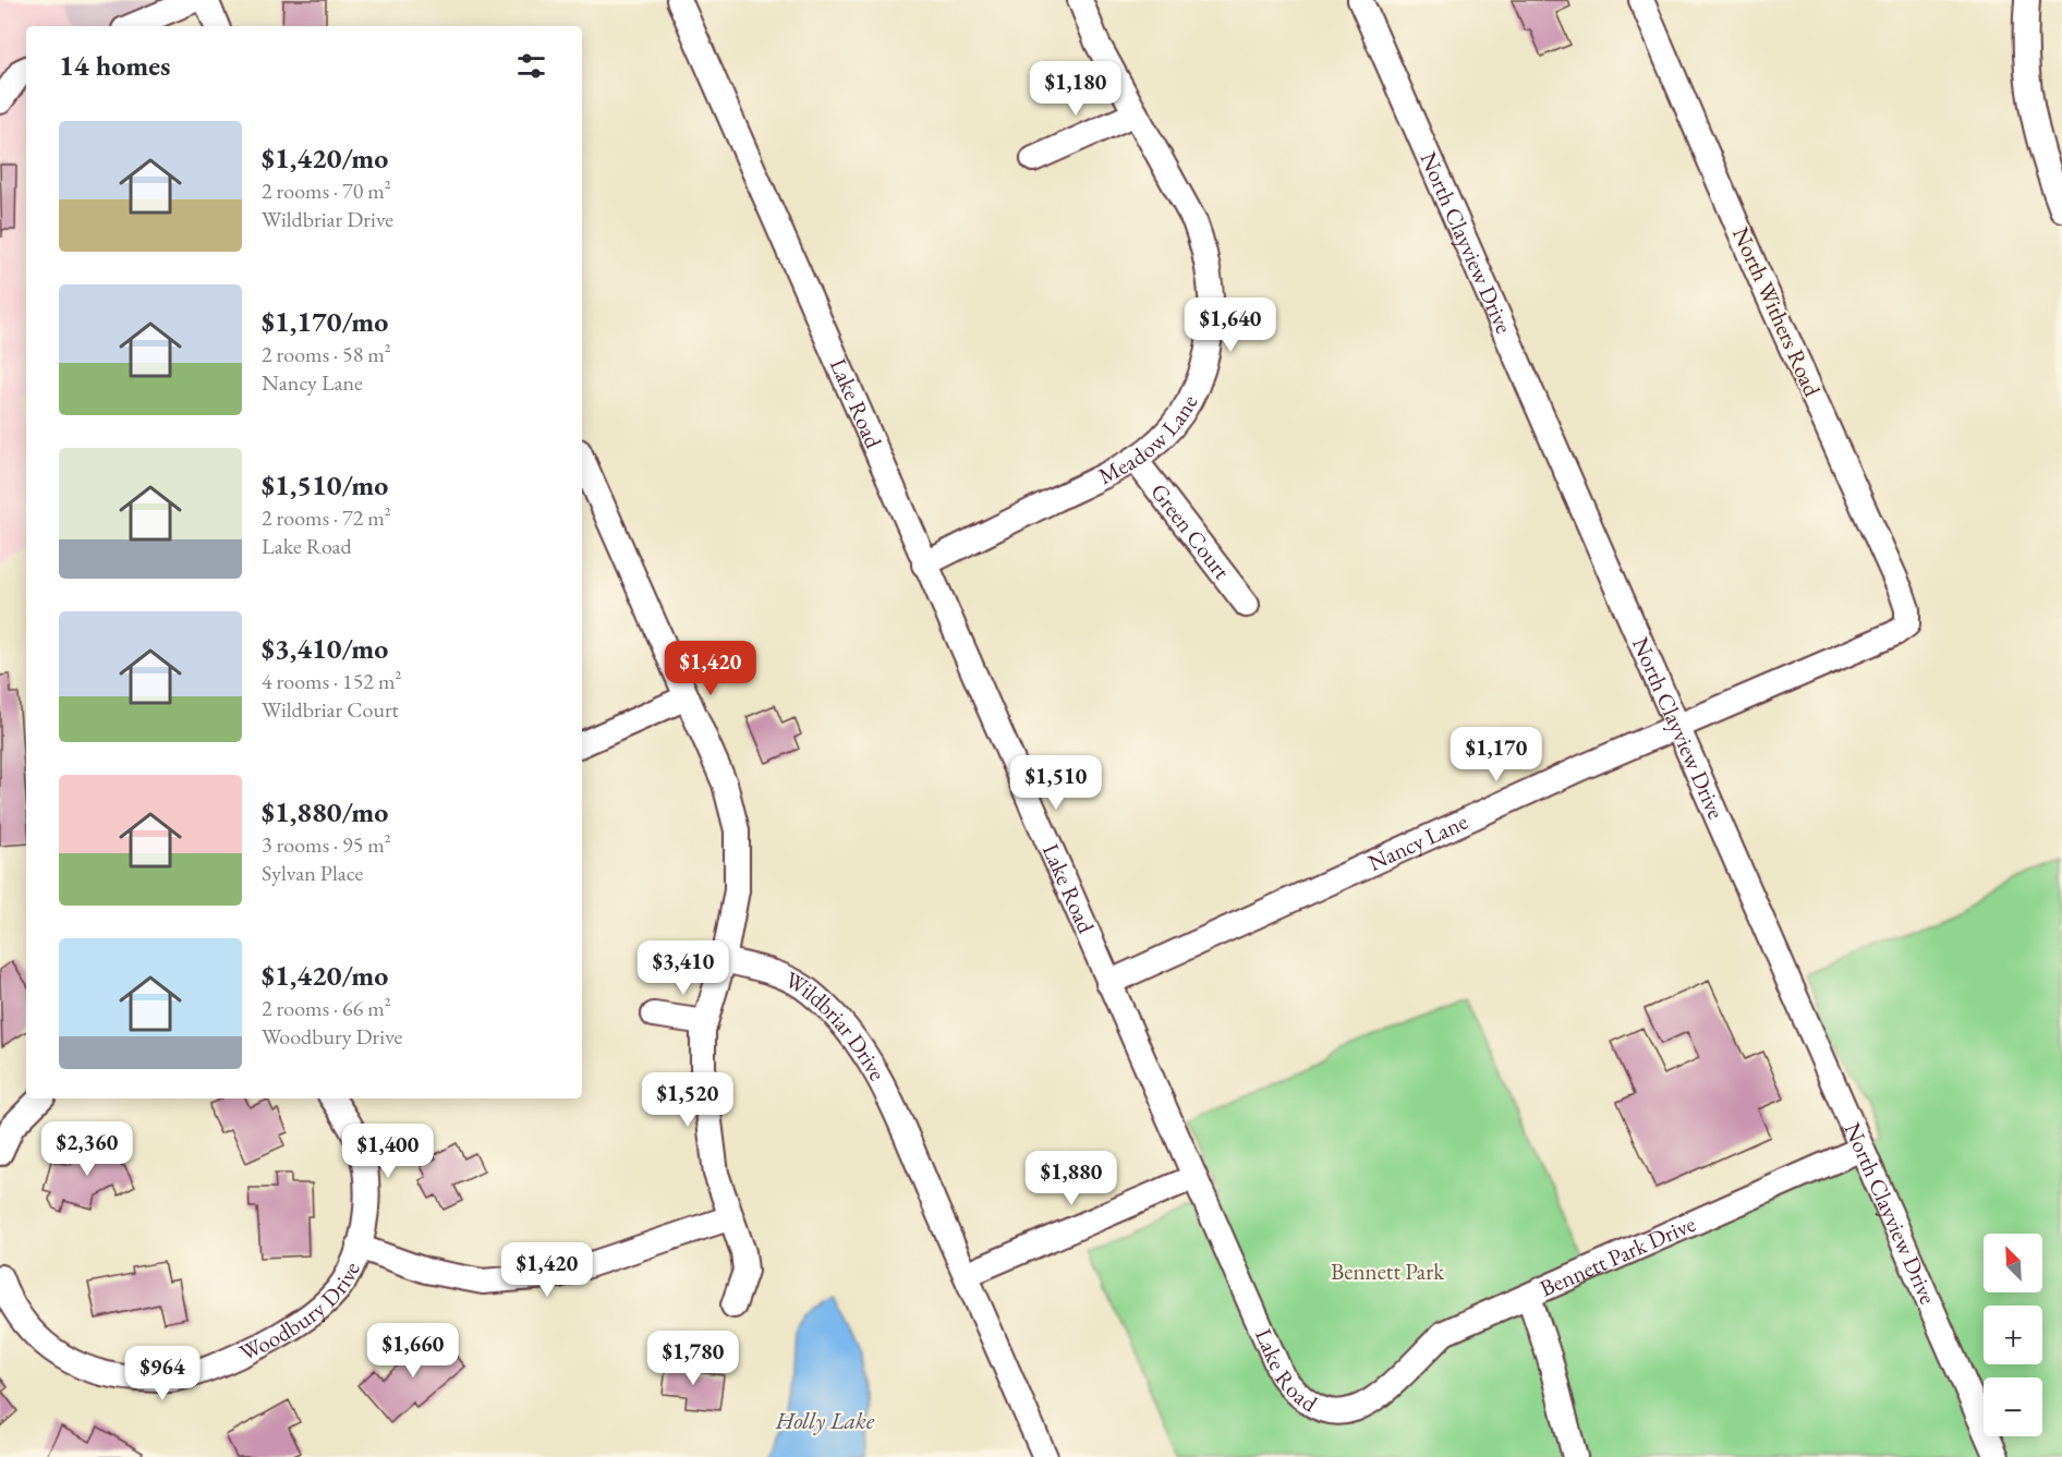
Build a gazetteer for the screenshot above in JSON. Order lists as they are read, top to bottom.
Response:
{
  "streets": {
    "street": [
      "North Clayview Drive",
      "North Withers Road",
      "Lake Road",
      "Meadow Lane",
      "Green Court",
      "Nancy Lane",
      "Wildbriar Drive",
      "Bennett Park Drive",
      "Woodbury Drive"
    ]
  },
  "crossings": [
    ["North Clayview Drive", "Nancy Lane"],
    ["North Clayview Drive", "Bennett Park Drive"],
    ["North Withers Road", "Nancy Lane"],
    ["Lake Road", "Meadow Lane"],
    ["Lake Road", "Nancy Lane"],
    ["Lake Road", "Bennett Park Drive"],
    ["Meadow Lane", "Green Court"]
  ],
  "water": ["Holly Lake"],
  "parks": ["Bennett Park"],
  "north": "top left",
  "page": {
    "heading": "14 homes",
    "price": [
      "$1,180",
      "$1,640",
      "$1,420",
      "$1,170",
      "$1,510",
      "$3,410",
      "$1,520",
      "$2,360",
      "$1,400",
      "$1,880",
      "$1,420",
      "$1,660",
      "$1,780",
      "$964"
    ],
    "list": [
      {
        "name": "$1,420/mo",
        "note": "2 rooms · 70 m² · Wildbriar Drive"
      },
      {
        "name": "$1,170/mo",
        "note": "2 rooms · 58 m² · Nancy Lane"
      },
      {
        "name": "$1,510/mo",
        "note": "2 rooms · 72 m² · Lake Road"
      },
      {
        "name": "$3,410/mo",
        "note": "4 rooms · 152 m² · Wildbriar Court"
      },
      {
        "name": "$1,880/mo",
        "note": "3 rooms · 95 m² · Sylvan Place"
      },
      {
        "name": "$1,420/mo",
        "note": "2 rooms · 66 m² · Woodbury Drive"
      }
    ],
    "map_buttons": ["+", "−"]
  }
}
